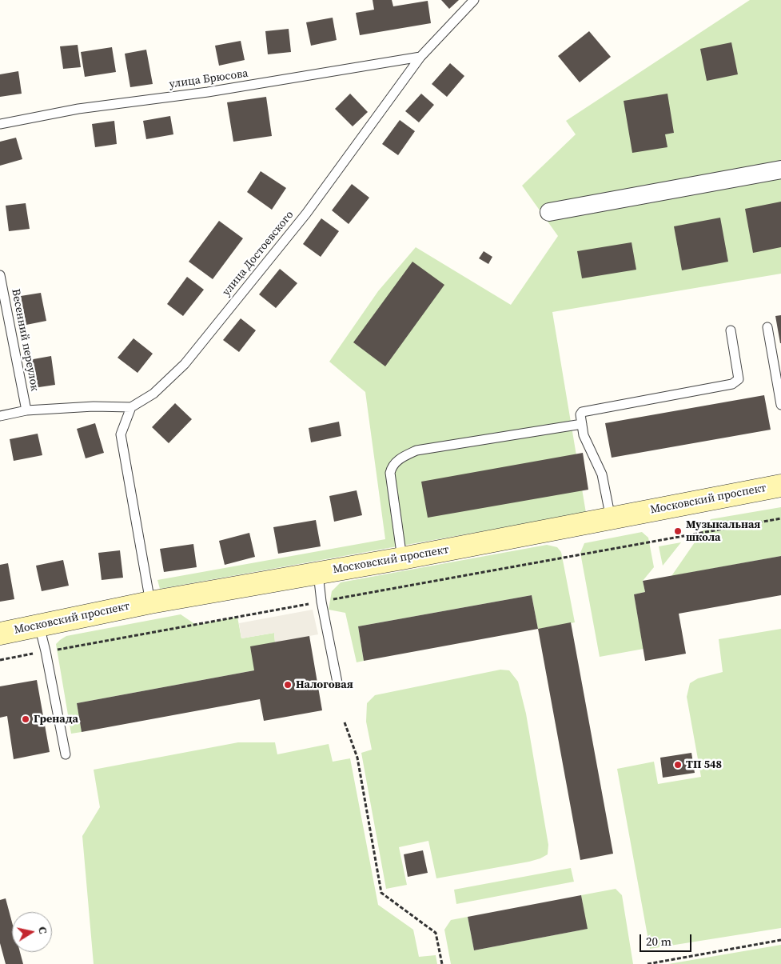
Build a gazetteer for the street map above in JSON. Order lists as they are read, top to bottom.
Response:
{
  "streets": {
    "street": ["Московский проспект"],
    "lane": ["улица Брюсова", "улица Достоевского", "Весенний переулок"]
  },
  "crossings": [
    ["улица Брюсова", "улица Достоевского"]
  ],
  "places": [
    "Музыкальная школа",
    "Налоговая",
    "Гренада",
    "ТП 548"
  ],
  "scale_bar": "20 m",
  "north": "right"
}
